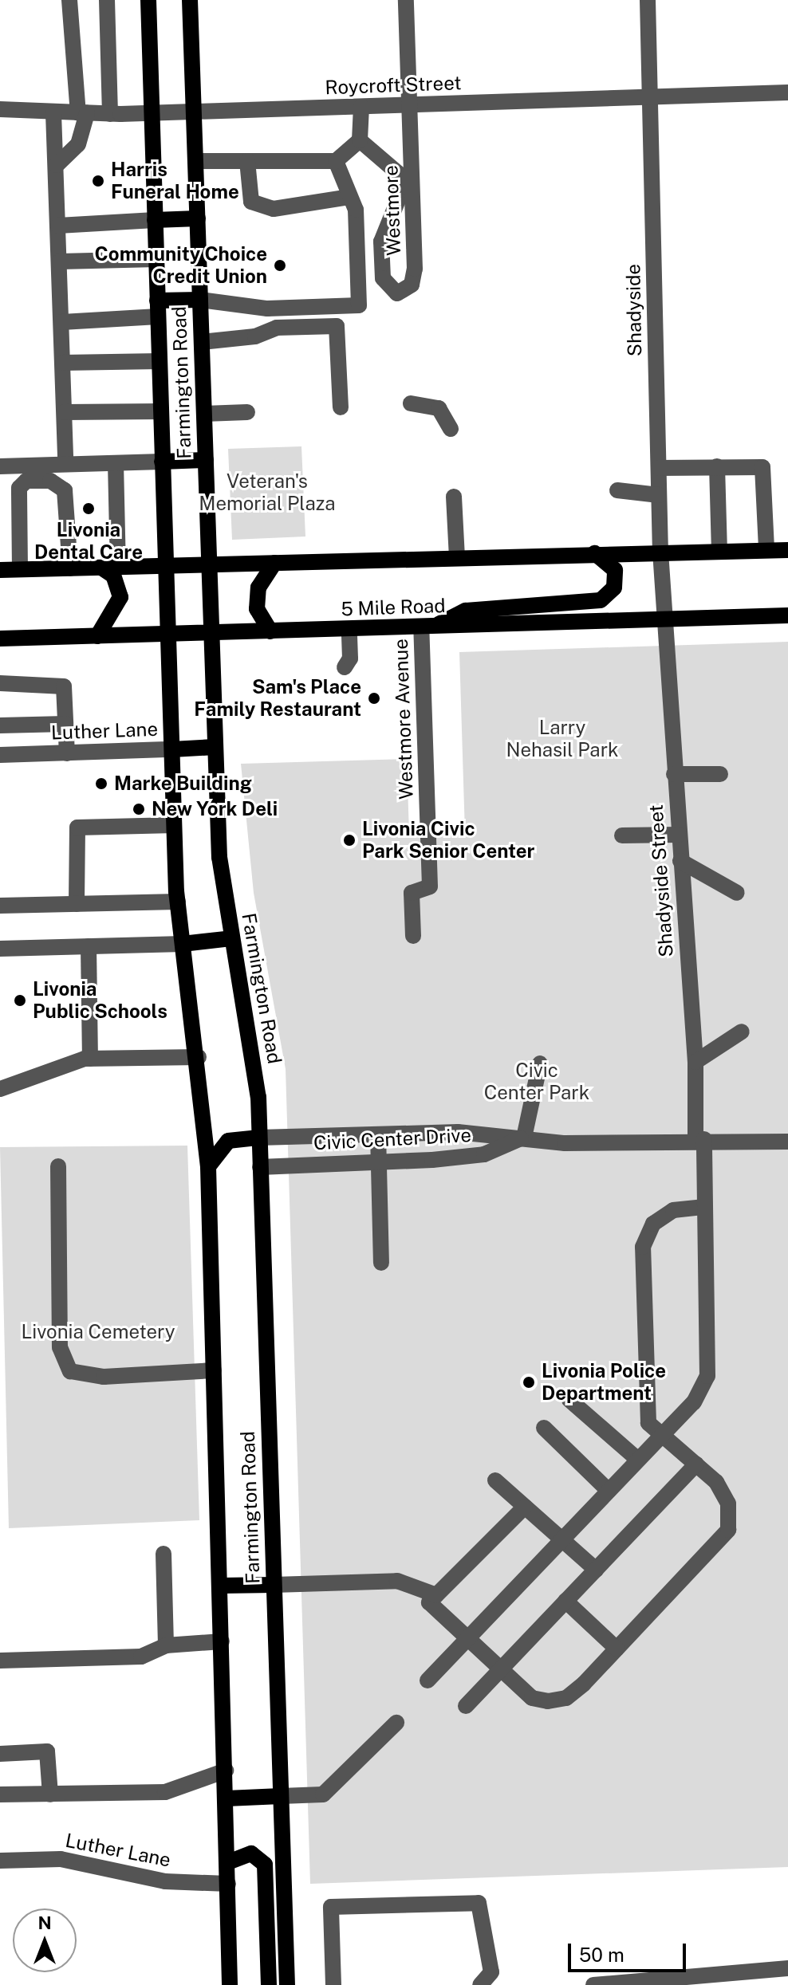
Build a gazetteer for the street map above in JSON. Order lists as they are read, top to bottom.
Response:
{
  "streets": {
    "main road": ["Farmington Road", "5 Mile Road"],
    "street": [
      "Roycroft Street",
      "Westmore",
      "Shadyside",
      "Westmore Avenue",
      "Luther Lane",
      "Shadyside Street",
      "Civic Center Drive"
    ]
  },
  "crossings": [
    ["Roycroft Street", "Westmore"],
    ["Roycroft Street", "Shadyside"],
    ["Roycroft Street", "Farmington Road"],
    ["Shadyside", "5 Mile Road"],
    ["Shadyside", "Shadyside Street"],
    ["Farmington Road", "5 Mile Road"],
    ["Farmington Road", "Luther Lane"],
    ["Farmington Road", "Civic Center Drive"],
    ["5 Mile Road", "Westmore Avenue"],
    ["5 Mile Road", "Shadyside Street"],
    ["Shadyside Street", "Civic Center Drive"]
  ],
  "parks": [
    "Veteran's Memorial Plaza",
    "Larry Nehasil Park",
    "Civic Center Park",
    "Livonia Cemetery"
  ],
  "places": [
    "Harris Funeral Home",
    "Community Choice Credit Union",
    "Livonia Dental Care",
    "Sam's Place Family Restaurant",
    "Marke Building",
    "New York Deli",
    "Livonia Civic Park Senior Center",
    "Livonia Public Schools",
    "Livonia Police Department"
  ],
  "scale_bar": "50 m",
  "north": "top"
}
